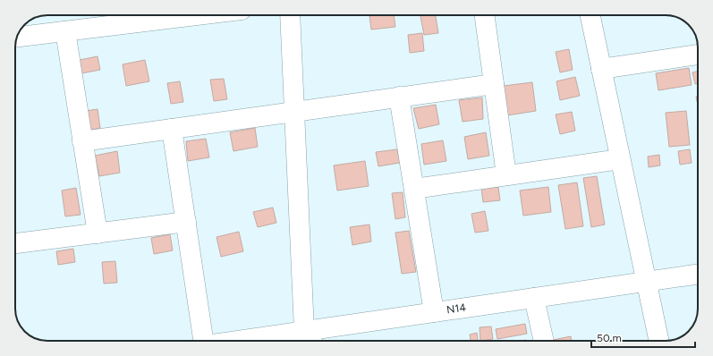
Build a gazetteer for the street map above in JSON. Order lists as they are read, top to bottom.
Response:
{
  "streets": {
    "street": ["N14"]
  },
  "scale_bar": "50 m"
}
